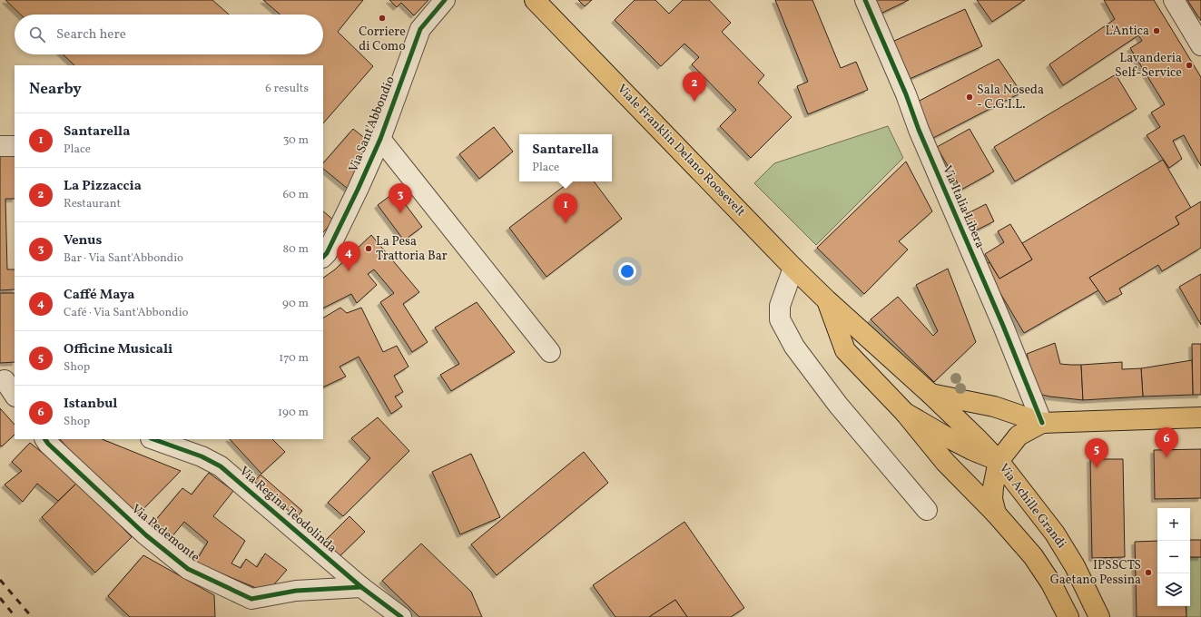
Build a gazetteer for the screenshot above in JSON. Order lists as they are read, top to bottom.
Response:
{
  "streets": {
    "main road": ["Viale Franklin Delano Roosevelt", "Via Achille Grandi"],
    "street": [
      "Via Sant'Abbondio",
      "Via Italia Libera",
      "Via Regina Teodolinda",
      "Via Pedemonte"
    ]
  },
  "crossings": [
    ["Viale Franklin Delano Roosevelt", "Via Achille Grandi"],
    ["Via Regina Teodolinda", "Via Pedemonte"]
  ],
  "places": [
    "Corriere di Como",
    "L'Antica",
    "Lavanderia Self-Service",
    "Sala Noseda - C.G.I.L.",
    "La Pesa Trattoria Bar",
    "IPSSCTS Gaetano Pessina"
  ],
  "page": {
    "search": "Search here",
    "heading": ["Nearby", "6 results"],
    "pins": [
      "2",
      "3",
      "1",
      "4",
      "6",
      "5"
    ],
    "list": [
      {
        "mark": "1",
        "name": "Santarella",
        "note": "Place",
        "value": "30 m"
      },
      {
        "mark": "2",
        "name": "La Pizzaccia",
        "note": "Restaurant",
        "value": "60 m"
      },
      {
        "mark": "3",
        "name": "Venus",
        "note": "Bar · Via Sant'Abbondio",
        "value": "80 m"
      },
      {
        "mark": "4",
        "name": "Caffé Maya",
        "note": "Café · Via Sant'Abbondio",
        "value": "90 m"
      },
      {
        "mark": "5",
        "name": "Officine Musicali",
        "note": "Shop",
        "value": "170 m"
      },
      {
        "mark": "6",
        "name": "Istanbul",
        "note": "Shop",
        "value": "190 m"
      }
    ],
    "popup": ["Santarella", "Place"],
    "map_buttons": ["+", "−"]
  }
}
